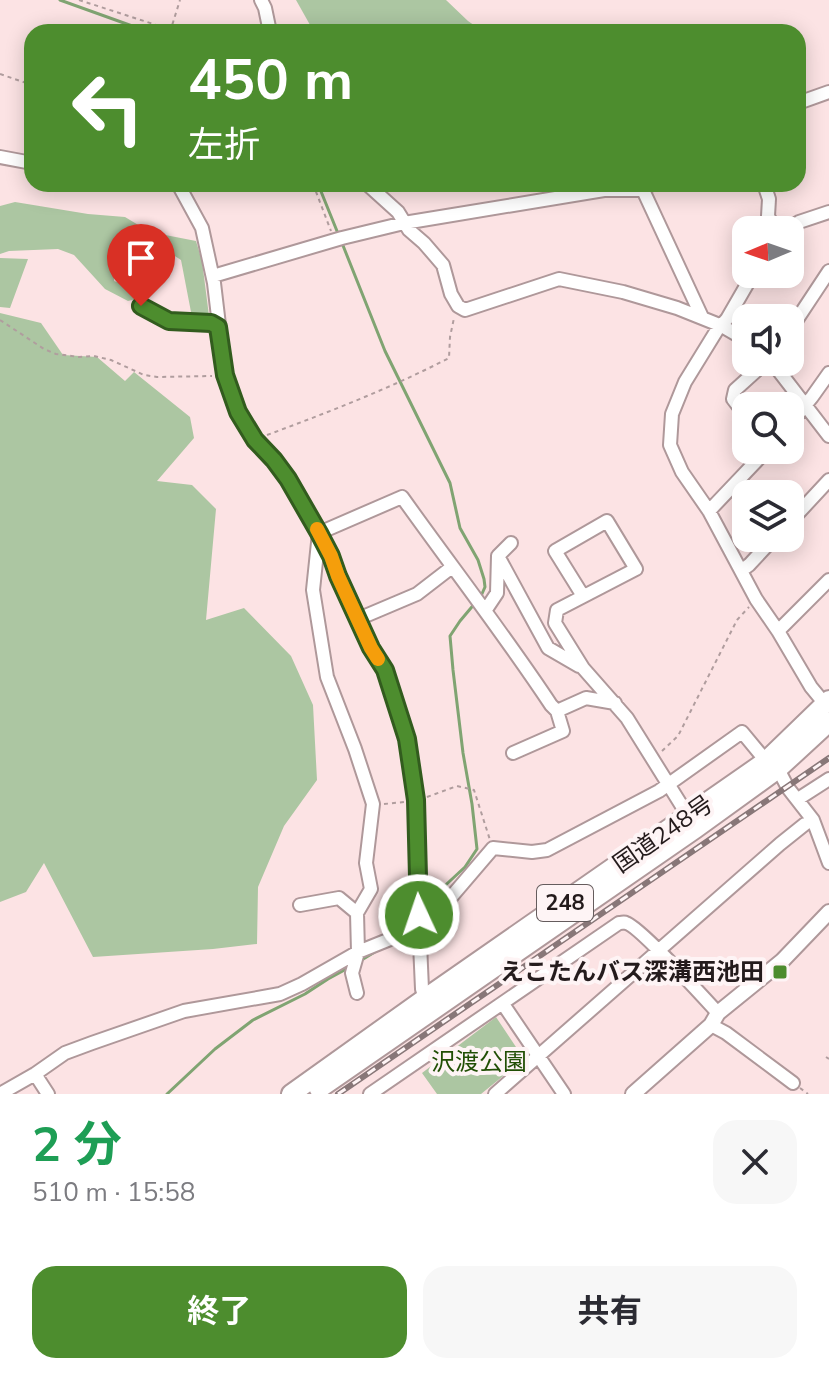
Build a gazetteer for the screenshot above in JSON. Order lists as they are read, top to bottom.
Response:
{
  "streets": {
    "highway": ["国道248号", "248"]
  },
  "parks": ["沢渡公園"],
  "places": {
    "transit": ["えこたんバス深溝西池田"]
  },
  "north": "left",
  "page": {
    "turn": ["450 m", "左折"],
    "heading": ["2 分", "510 m · 15:58"],
    "buttons": ["終了", "共有"]
  }
}
